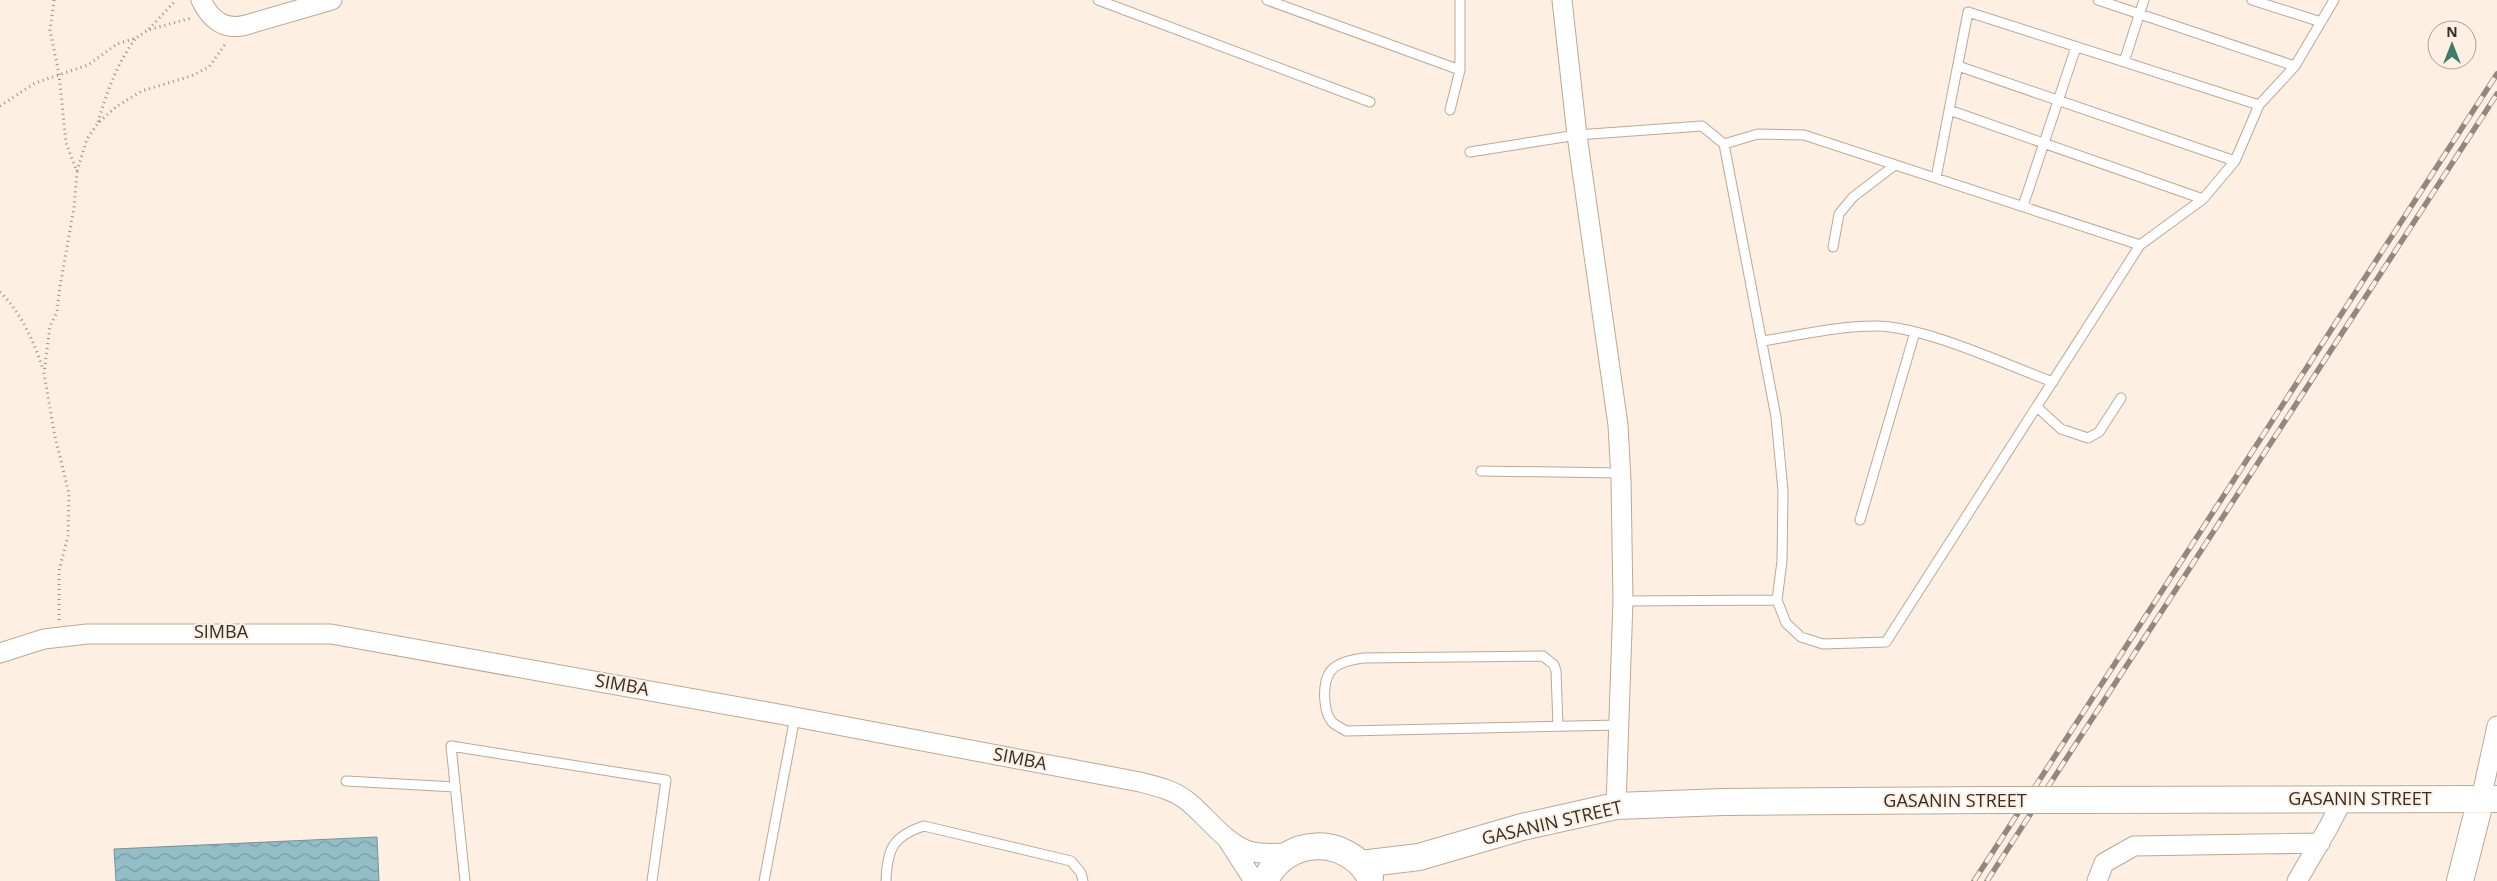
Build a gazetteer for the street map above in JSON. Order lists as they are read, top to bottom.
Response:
{
  "streets": {
    "street": ["SIMBA", "GASANIN STREET"]
  },
  "north": "top"
}
